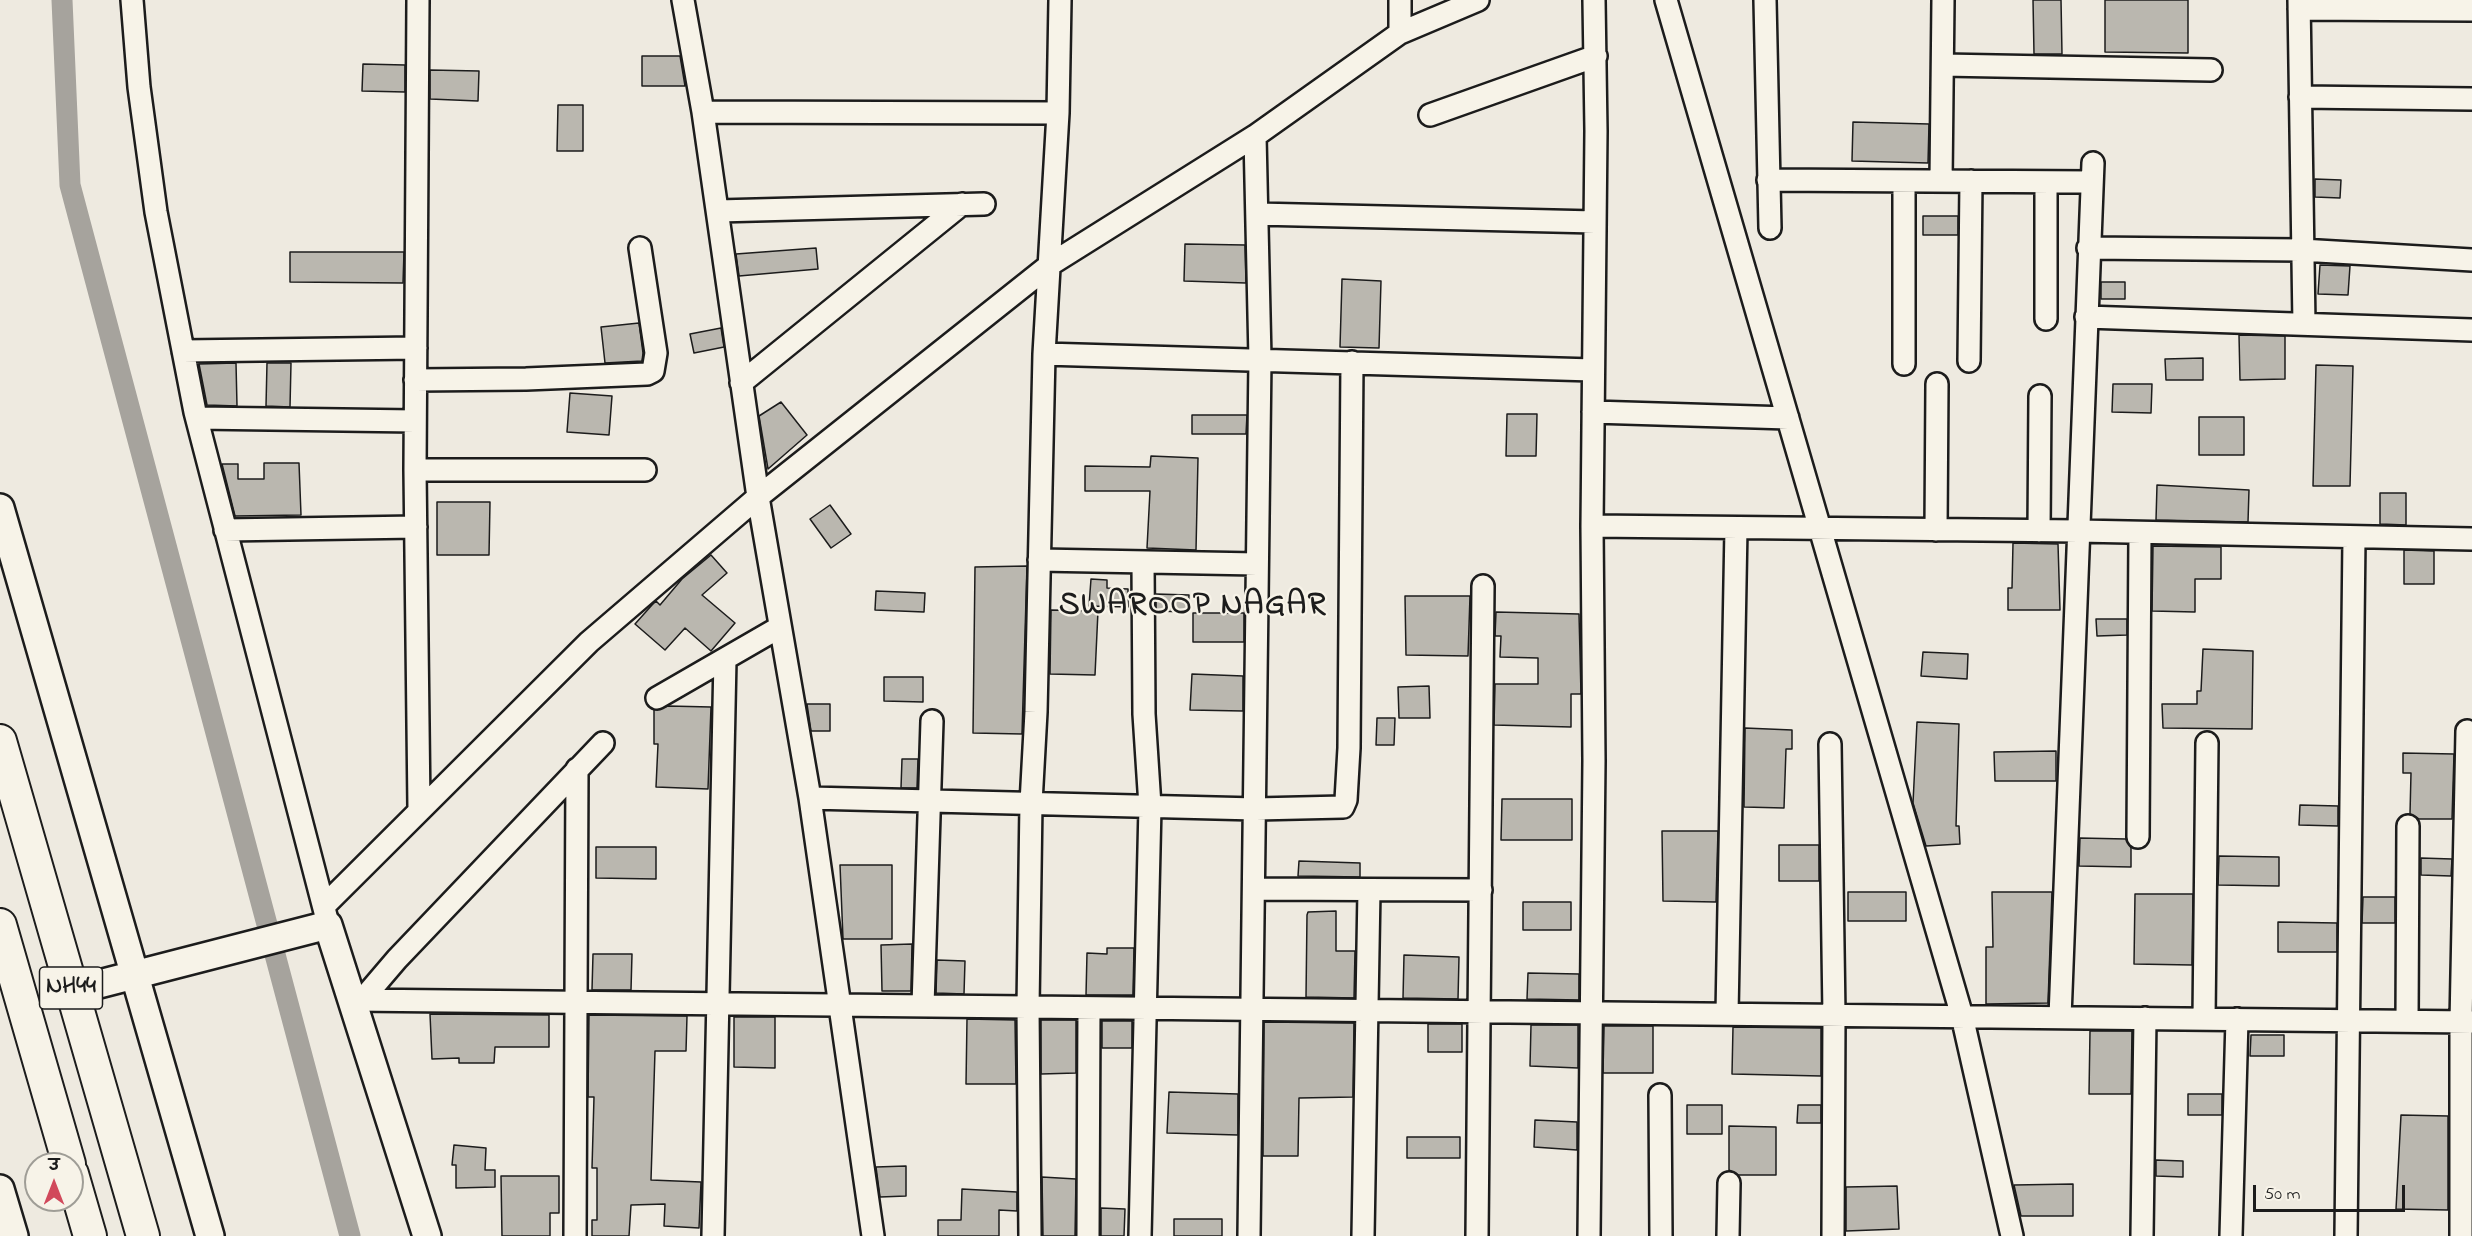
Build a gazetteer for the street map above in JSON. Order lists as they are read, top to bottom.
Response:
{
  "streets": {
    "highway": ["NH44"]
  },
  "districts": ["SWAROOP NAGAR"],
  "scale_bar": "50 m",
  "north": "top"
}
